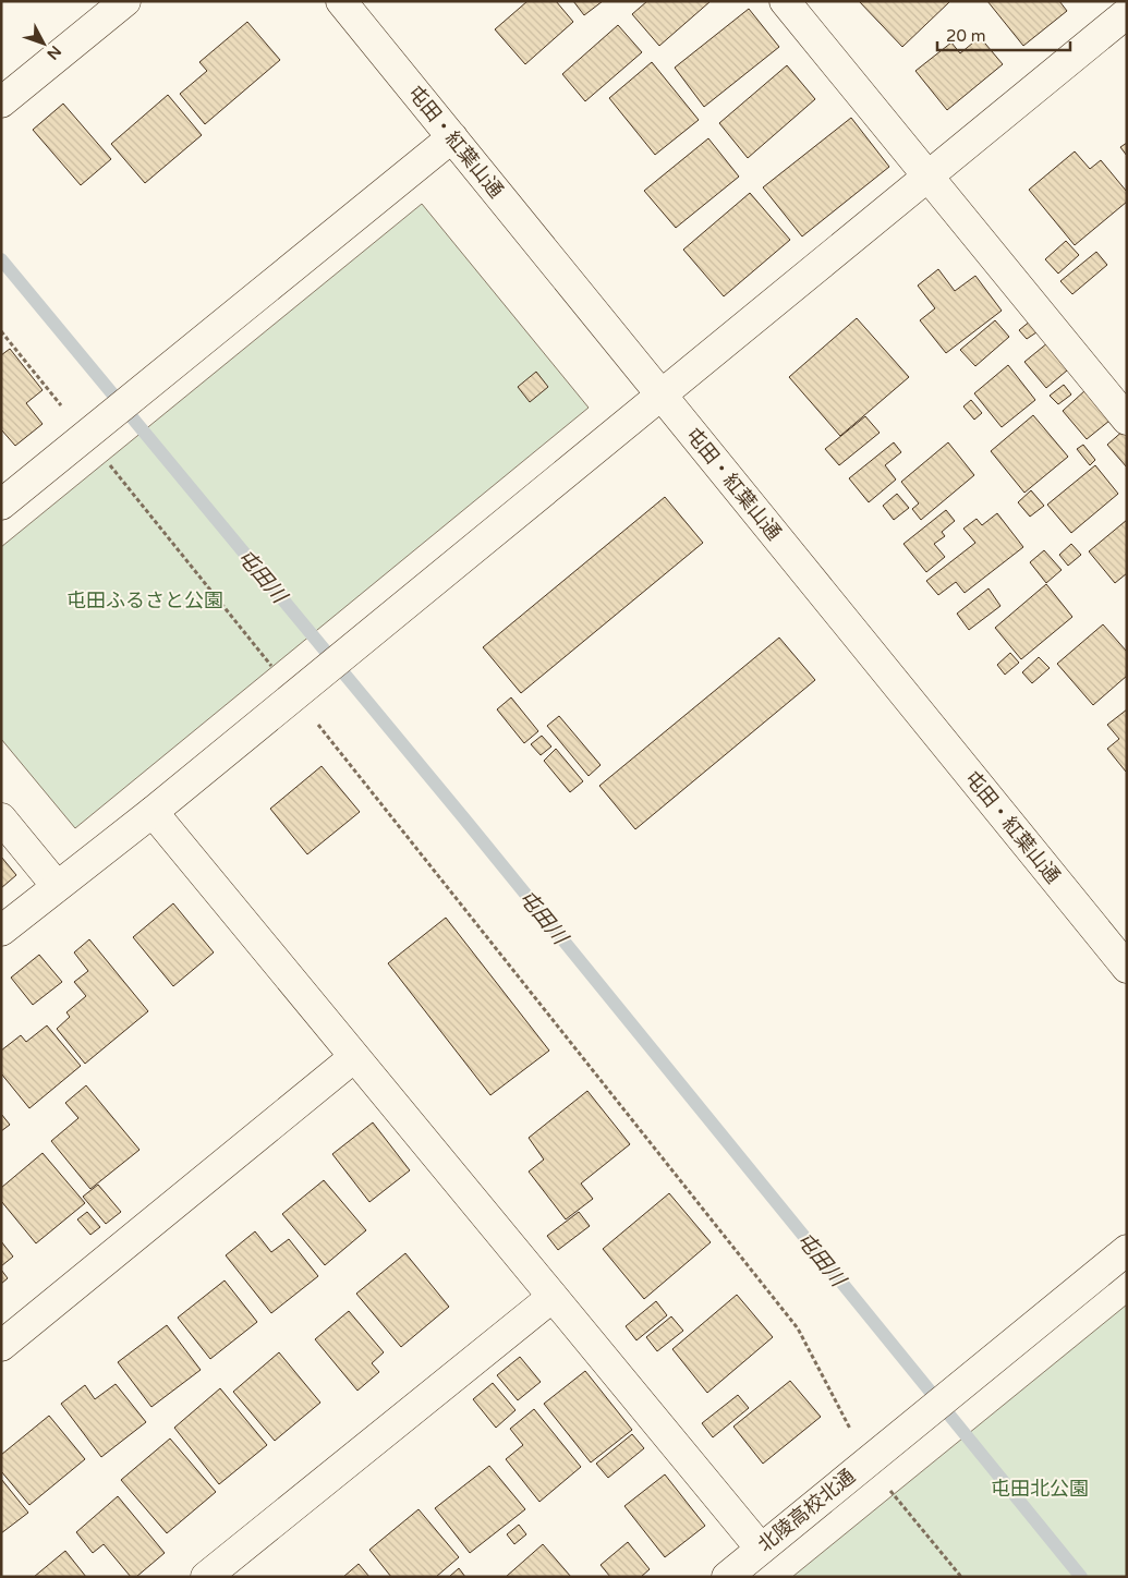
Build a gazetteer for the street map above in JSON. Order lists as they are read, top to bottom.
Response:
{
  "streets": {
    "street": ["屯田・紅葉山通", "北陵高校北通"]
  },
  "water": ["屯田川"],
  "parks": ["屯田ふるさと公園", "屯田北公園"],
  "scale_bar": "20 m",
  "north": "bottom right"
}
